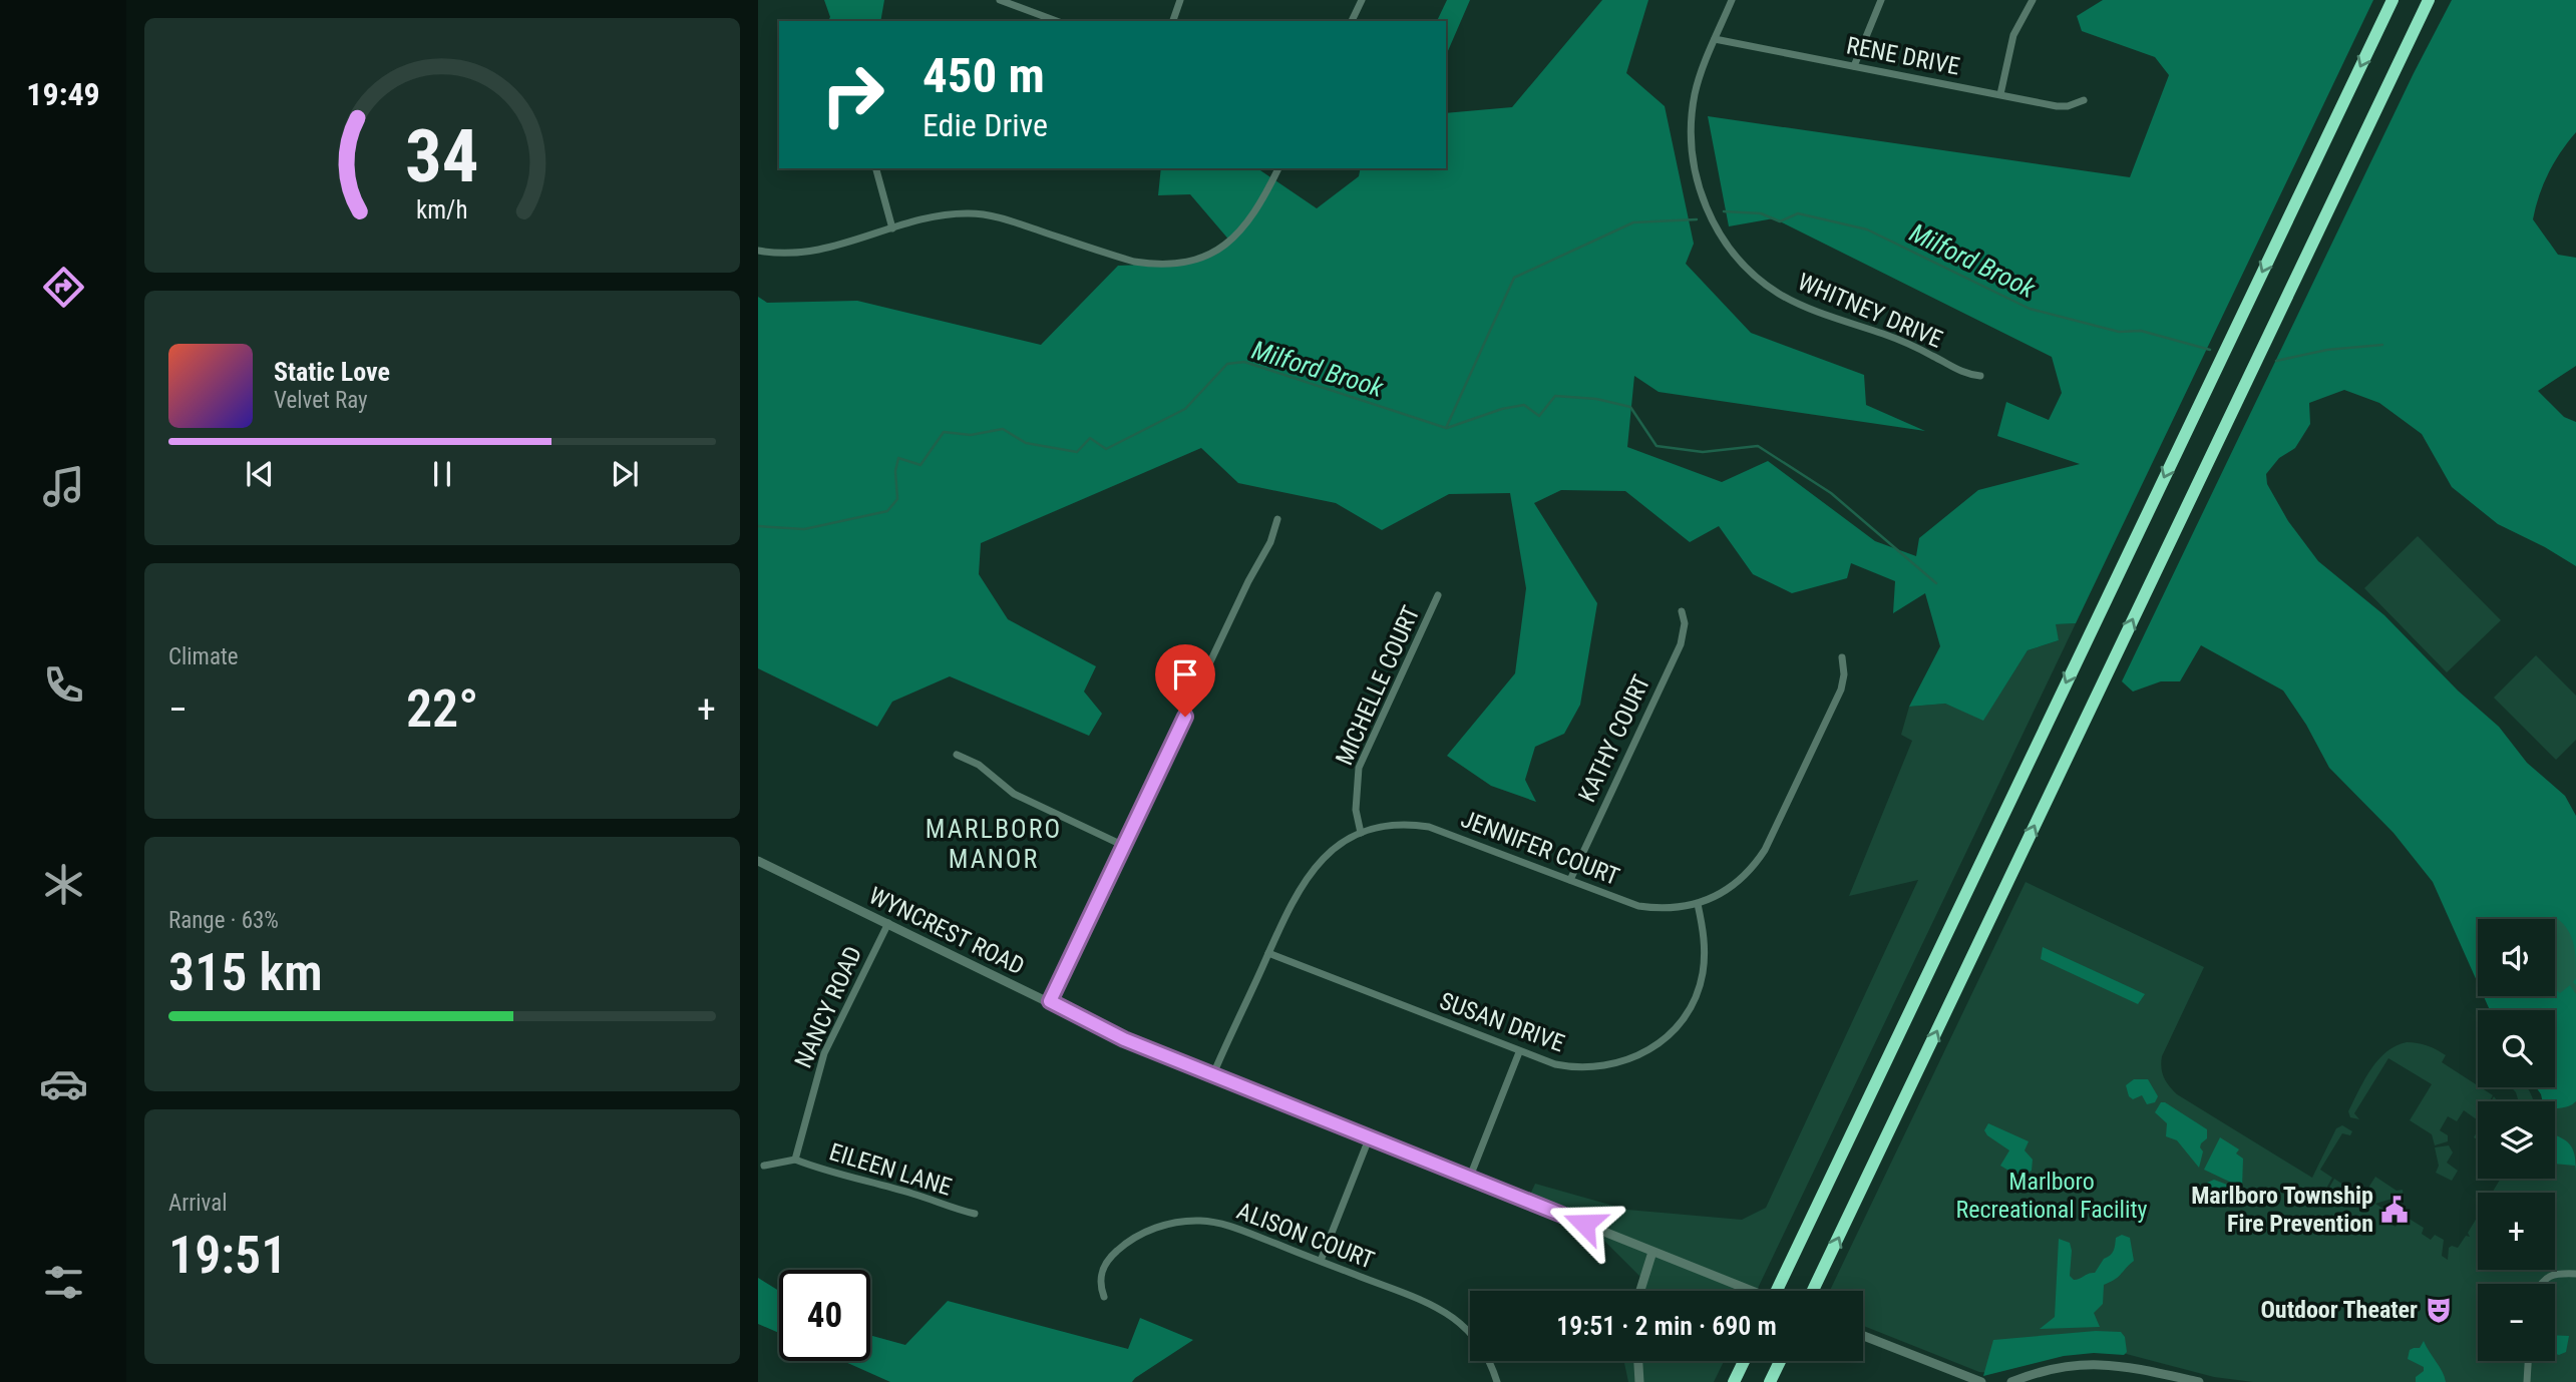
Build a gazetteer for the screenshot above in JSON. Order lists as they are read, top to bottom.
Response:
{
  "streets": {
    "street": [
      "RENE DRIVE",
      "WHITNEY DRIVE",
      "MICHELLE COURT",
      "KATHY COURT",
      "JENNIFER COURT",
      "WYNCREST ROAD",
      "NANCY ROAD",
      "SUSAN DRIVE",
      "EILEEN LANE",
      "ALISON COURT"
    ]
  },
  "crossings": [
    ["RENE DRIVE", "WHITNEY DRIVE"],
    ["MICHELLE COURT", "JENNIFER COURT"],
    ["KATHY COURT", "JENNIFER COURT"],
    ["JENNIFER COURT", "WYNCREST ROAD"],
    ["JENNIFER COURT", "SUSAN DRIVE"],
    ["WYNCREST ROAD", "NANCY ROAD"],
    ["NANCY ROAD", "EILEEN LANE"]
  ],
  "districts": ["MARLBORO MANOR"],
  "water": ["Milford Brook"],
  "parks": ["Marlboro Recreational Facility"],
  "places": {
    "public building": ["Marlboro Township Fire Prevention"],
    "theatre": ["Outdoor Theater"]
  },
  "page": {
    "tabs": "19:49",
    "turn": ["450 m", "Edie Drive"],
    "song": ["Static Love", "Velvet Ray"],
    "tile": [
      "Climate",
      ["Range · 63%", "315 km"],
      ["Arrival", "19:51"]
    ],
    "heat": ["−", "22°", "+"],
    "map_buttons": ["+", "−"],
    "limit": "40",
    "trip": "19:51 · 2 min · 690 m",
    "gauge": ["34", "km/h"]
  }
}
